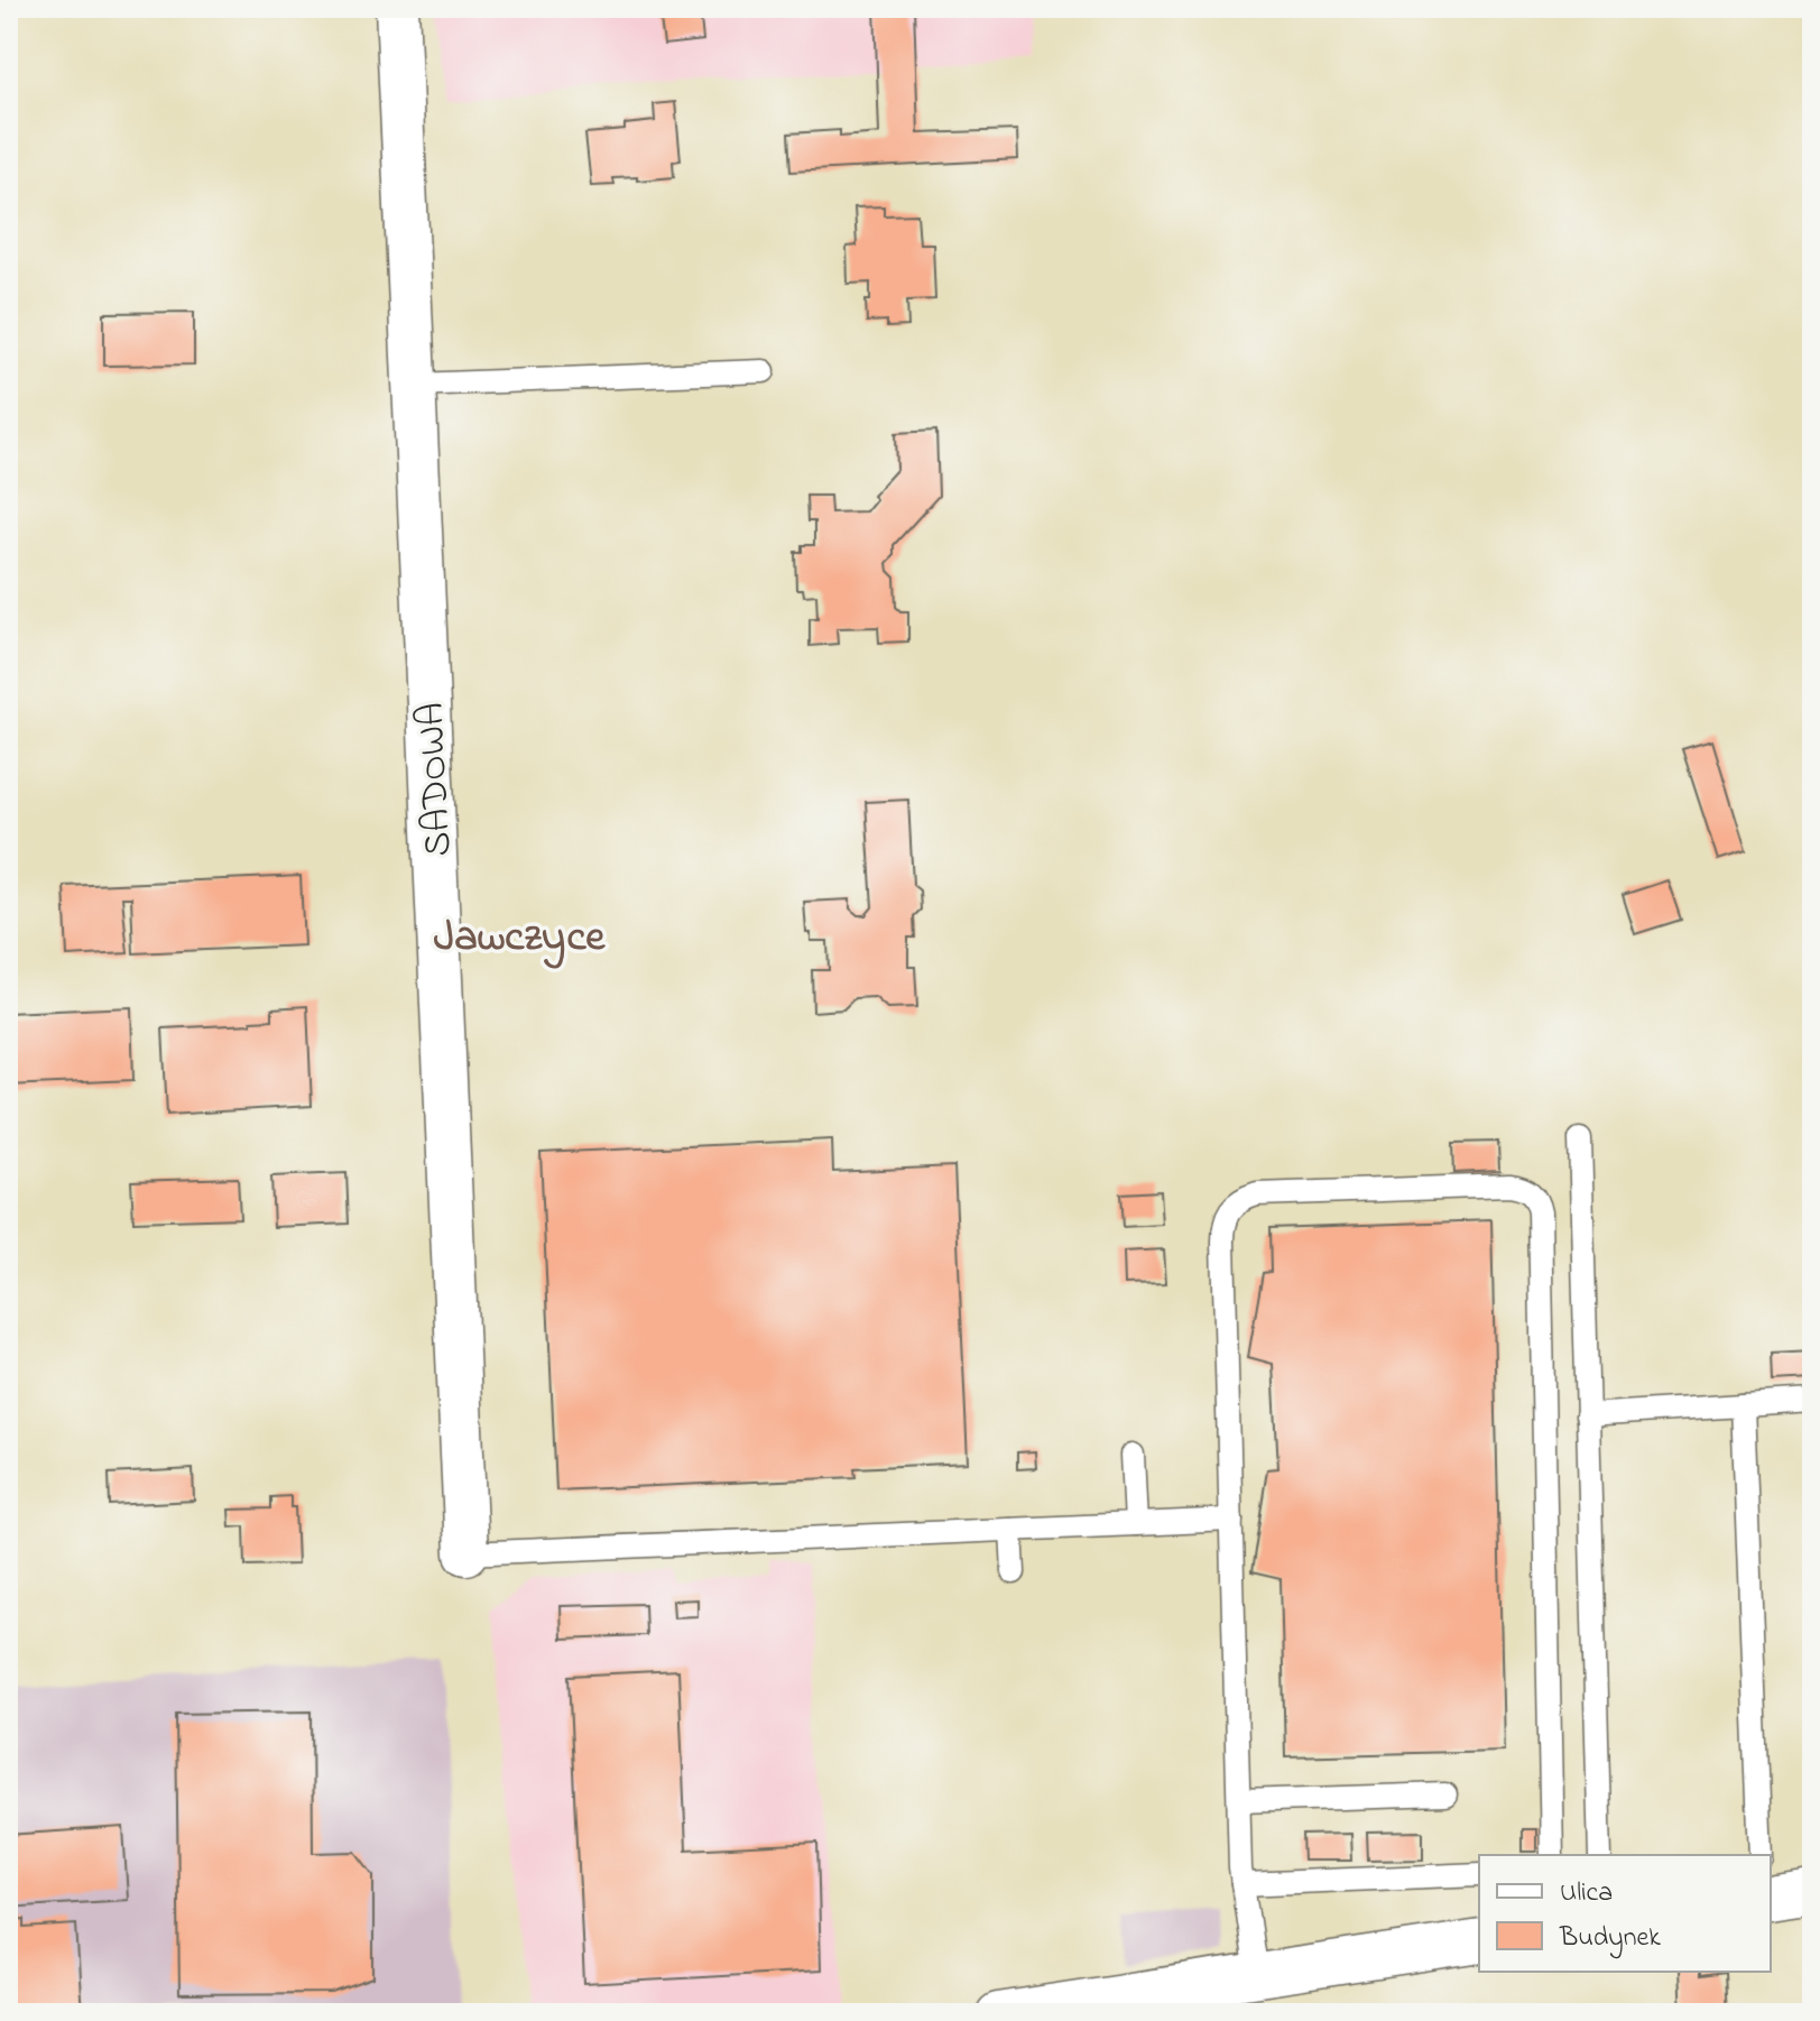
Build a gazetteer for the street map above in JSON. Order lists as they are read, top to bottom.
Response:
{
  "streets": {
    "street": ["SADOWA"]
  },
  "districts": ["Jawczyce"],
  "legend": ["Ulica", "Budynek"]
}
